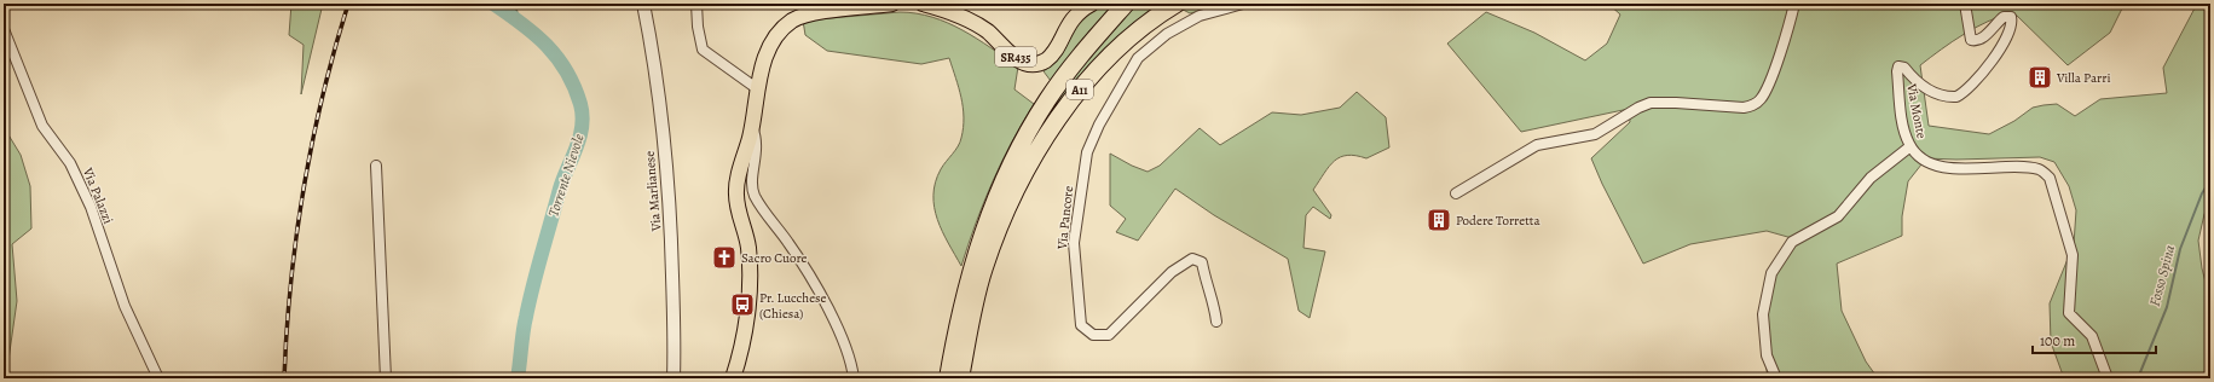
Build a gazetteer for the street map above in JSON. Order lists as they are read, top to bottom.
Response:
{
  "streets": {
    "highway": ["A11"],
    "main road": ["SR435"],
    "street": [
      "Via Monte",
      "Via Marlianese",
      "Via Palazzi",
      "Via Pancore"
    ]
  },
  "water": ["Torrente Nievole", "Fosso Spina"],
  "places": {
    "building": ["Villa Parri", "Podere Torretta"],
    "church": ["Sacro Cuore"],
    "bus stop": ["Pr. Lucchese (Chiesa)"]
  },
  "scale_bar": "100 m"
}
